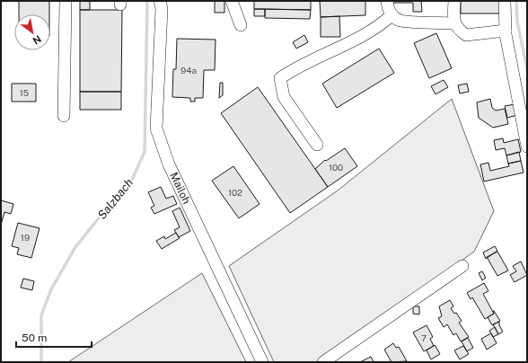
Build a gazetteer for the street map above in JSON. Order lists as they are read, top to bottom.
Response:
{
  "streets": {
    "street": ["Mailoh"]
  },
  "water": ["Salzbach"],
  "house_numbers": [
    "94a",
    "15",
    "100",
    "102",
    "19",
    "7"
  ],
  "scale_bar": "50 m",
  "north": "bottom right"
}
